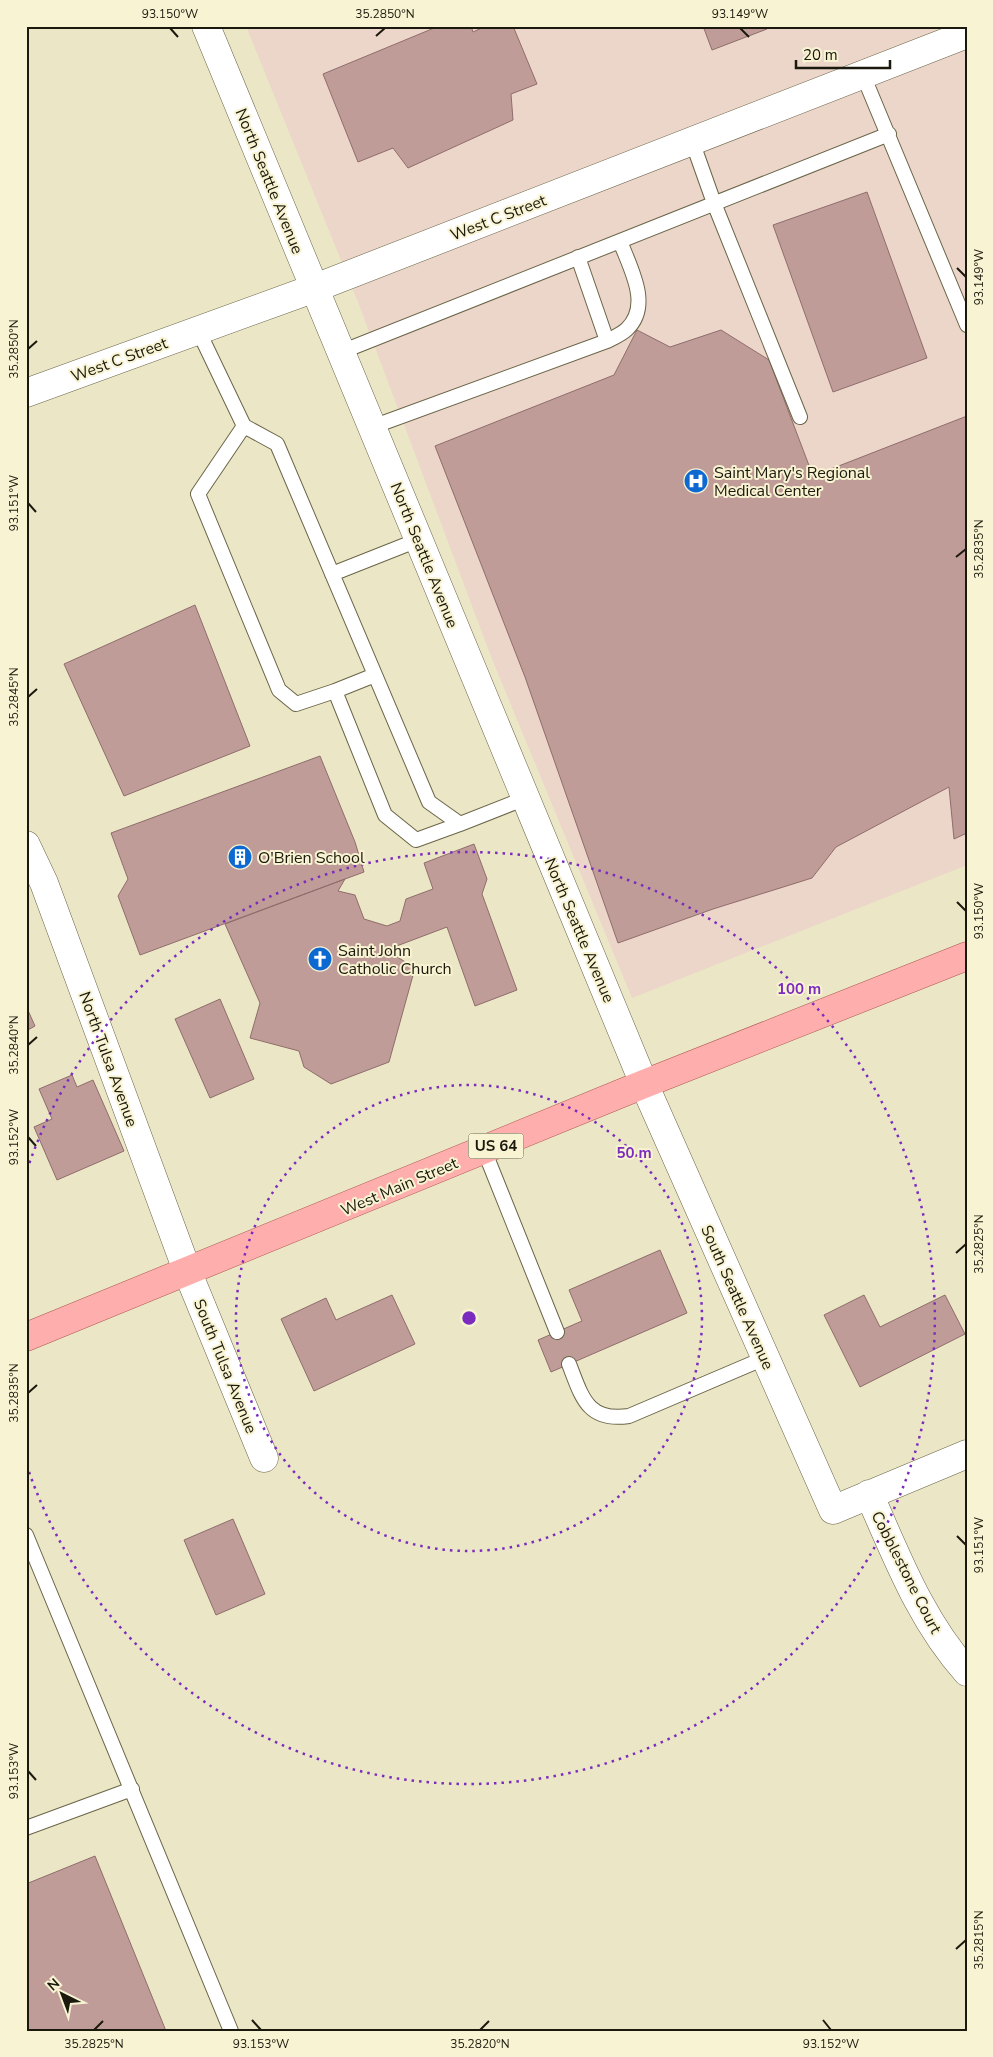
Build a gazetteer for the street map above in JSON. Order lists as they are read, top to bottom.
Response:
{
  "streets": {
    "main road": ["US 64", "West Main Street"],
    "street": [
      "North Seattle Avenue",
      "West C Street",
      "North Tulsa Avenue",
      "South Seattle Avenue",
      "South Tulsa Avenue",
      "Cobblestone Court"
    ]
  },
  "crossings": [
    ["North Seattle Avenue", "West C Street"],
    ["North Seattle Avenue", "West Main Street"],
    ["North Seattle Avenue", "South Seattle Avenue"],
    ["North Tulsa Avenue", "West Main Street"],
    ["North Tulsa Avenue", "South Tulsa Avenue"],
    ["West Main Street", "South Seattle Avenue"],
    ["West Main Street", "South Tulsa Avenue"],
    ["South Seattle Avenue", "Cobblestone Court"]
  ],
  "places": {
    "hospital": ["Saint Mary's Regional Medical Center"],
    "building": ["O'Brien School"],
    "church": ["Saint John Catholic Church"]
  },
  "scale_bar": "20 m",
  "north": "top left",
  "coordinates": [
    "93.150°W",
    "35.2850°N",
    "93.149°W",
    "93.151°W",
    "35.2835°N",
    "35.2845°N",
    "35.2840°N",
    "93.152°W",
    "35.2825°N",
    "93.153°W",
    "35.2815°N",
    "35.2820°N"
  ],
  "rings": ["100 m", "50 m"]
}
